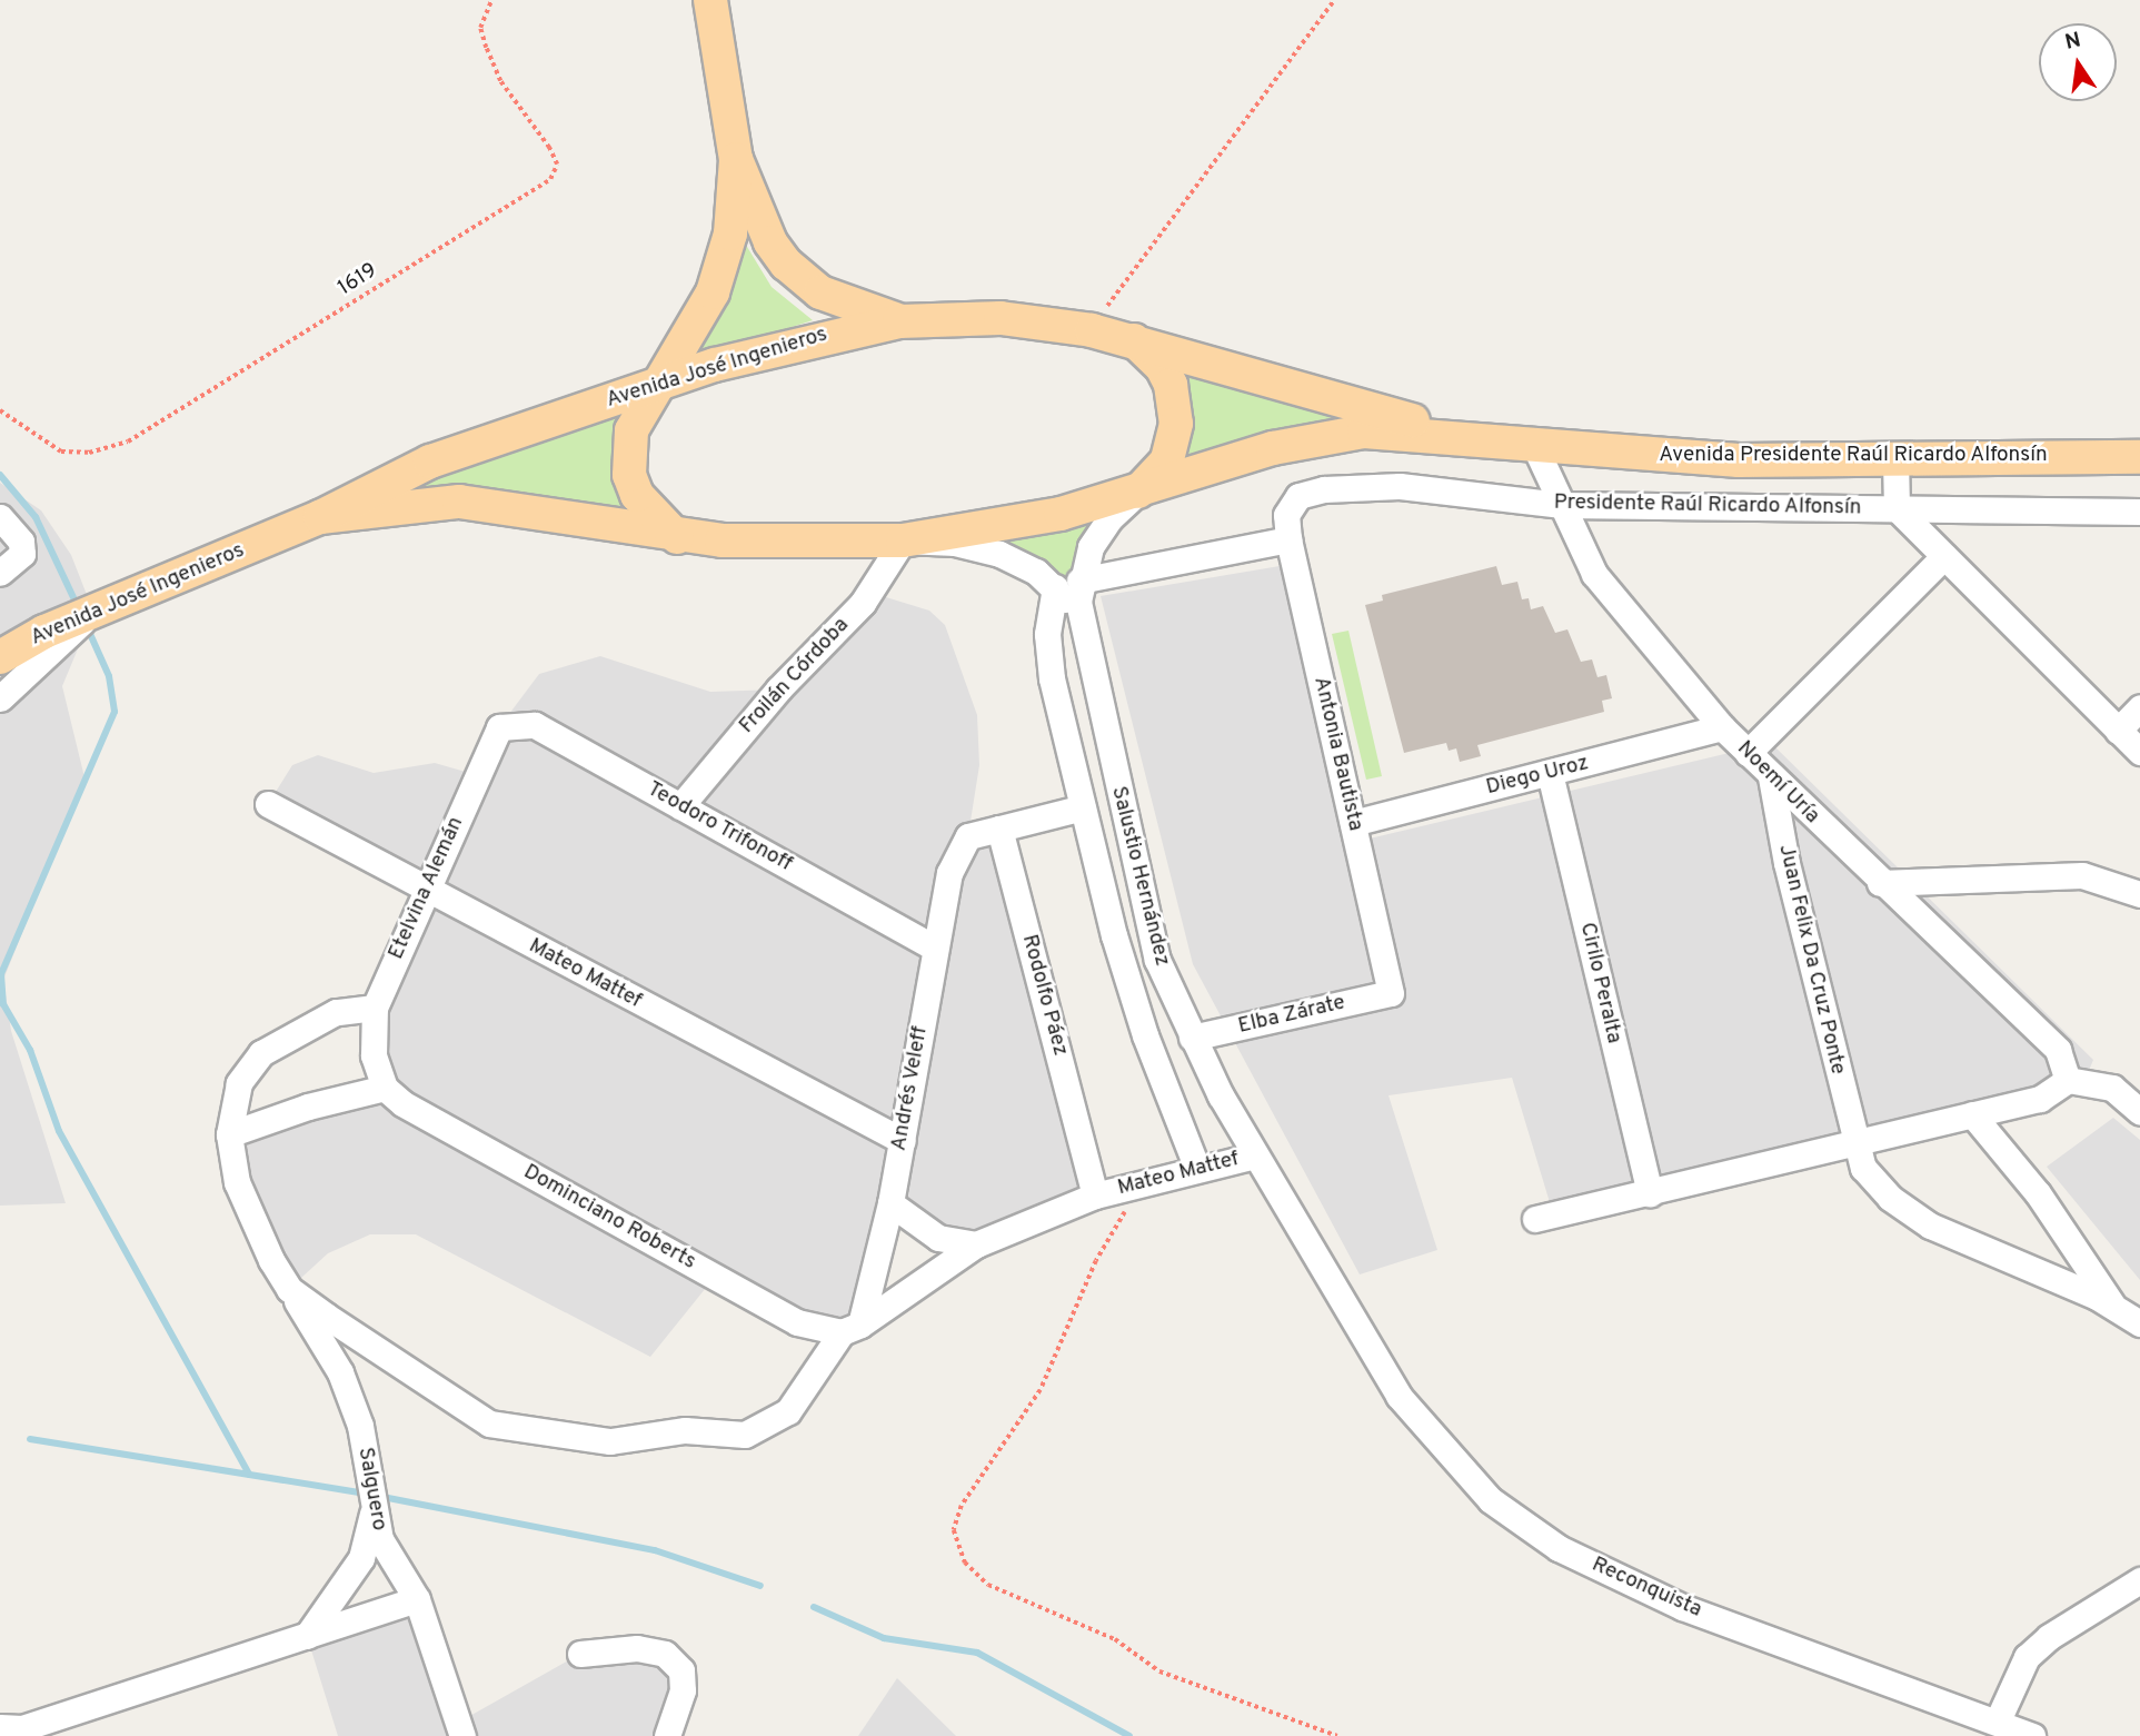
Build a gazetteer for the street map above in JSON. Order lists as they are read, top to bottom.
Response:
{
  "streets": {
    "main road": ["Avenida José Ingenieros", "Avenida Presidente Raúl Ricardo Alfonsín"],
    "street": [
      "Presidente Raúl Ricardo Alfonsín",
      "Froilán Córdoba",
      "Antonia Bautista",
      "Diego Uroz",
      "Noemí Uría",
      "Teodoro Trifonoff",
      "Salustio Hernández",
      "Etelvina Alemán",
      "Juan Felix Da Cruz Ponte",
      "Mateo Mattef",
      "Cirilo Peralta",
      "Rodolfo Páez",
      "Elba Zárate",
      "Andrés Veleff",
      "Dominciano Roberts",
      "Salguero",
      "Reconquista"
    ],
    "path": ["1619"]
  },
  "crossings": [
    ["Avenida José Ingenieros", "Avenida Presidente Raúl Ricardo Alfonsín"],
    ["Avenida José Ingenieros", "Froilán Córdoba"],
    ["Avenida Presidente Raúl Ricardo Alfonsín", "Noemí Uría"],
    ["Presidente Raúl Ricardo Alfonsín", "Antonia Bautista"],
    ["Presidente Raúl Ricardo Alfonsín", "Noemí Uría"],
    ["Presidente Raúl Ricardo Alfonsín", "Salustio Hernández"],
    ["Froilán Córdoba", "Teodoro Trifonoff"],
    ["Antonia Bautista", "Diego Uroz"],
    ["Antonia Bautista", "Elba Zárate"],
    ["Diego Uroz", "Noemí Uría"],
    ["Diego Uroz", "Cirilo Peralta"],
    ["Noemí Uría", "Juan Felix Da Cruz Ponte"],
    ["Teodoro Trifonoff", "Etelvina Alemán"],
    ["Teodoro Trifonoff", "Andrés Veleff"],
    ["Salustio Hernández", "Mateo Mattef"],
    ["Salustio Hernández", "Elba Zárate"],
    ["Salustio Hernández", "Reconquista"],
    ["Etelvina Alemán", "Mateo Mattef"],
    ["Etelvina Alemán", "Dominciano Roberts"],
    ["Mateo Mattef", "Rodolfo Páez"],
    ["Mateo Mattef", "Andrés Veleff"],
    ["Mateo Mattef", "Dominciano Roberts"],
    ["Rodolfo Páez", "Andrés Veleff"],
    ["Andrés Veleff", "Dominciano Roberts"]
  ],
  "north": "top"
}
